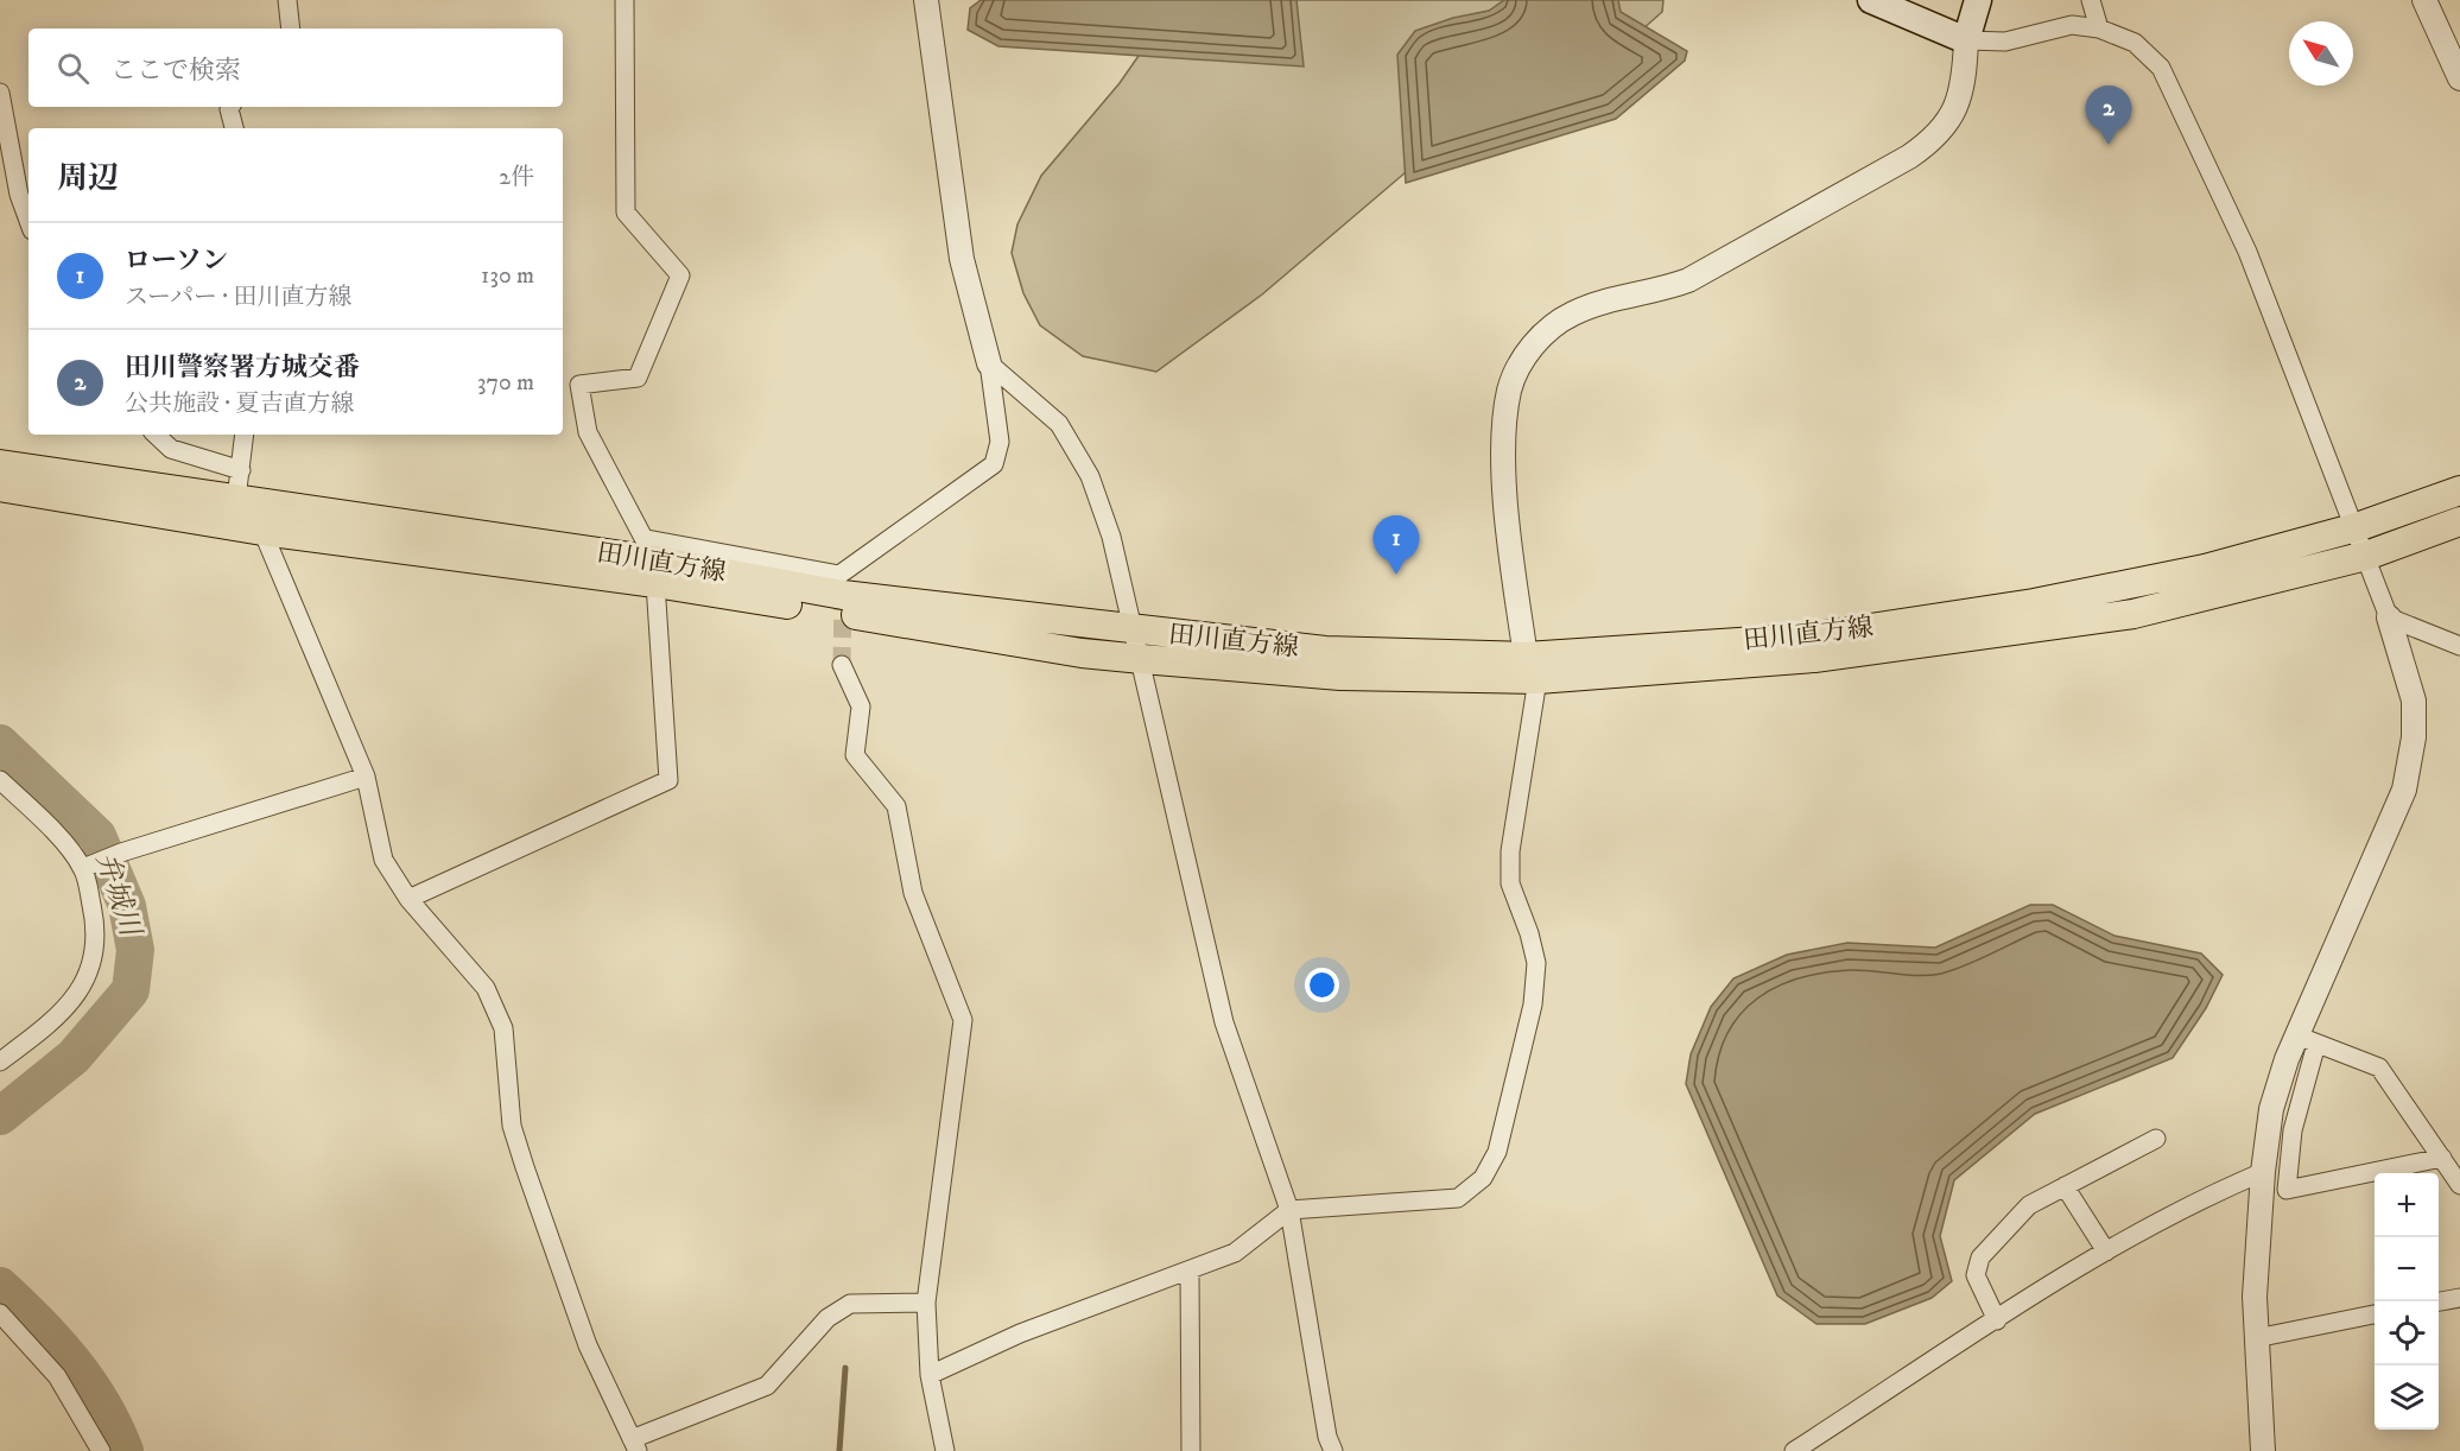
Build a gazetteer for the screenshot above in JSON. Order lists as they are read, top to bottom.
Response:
{
  "streets": {
    "main road": ["田川直方線"]
  },
  "water": ["弁城川"],
  "north": "top left",
  "page": {
    "search": "ここで検索",
    "pins": ["2", "1"],
    "heading": ["周辺", "2件"],
    "list": [
      {
        "mark": "1",
        "name": "ローソン",
        "note": "スーパー · 田川直方線",
        "value": "130 m"
      },
      {
        "mark": "2",
        "name": "田川警察署方城交番",
        "note": "公共施設 · 夏吉直方線",
        "value": "370 m"
      }
    ],
    "map_buttons": ["+", "−"]
  }
}
